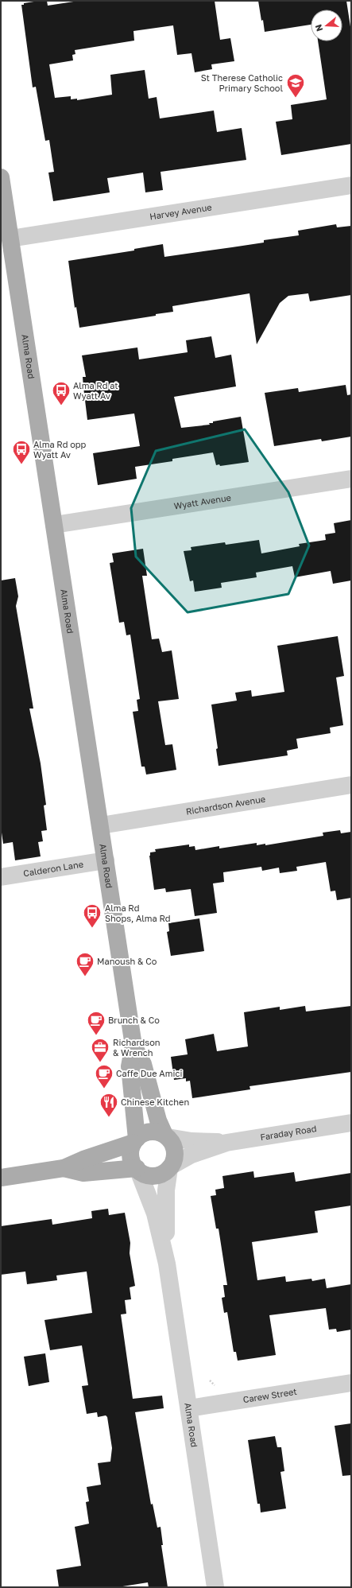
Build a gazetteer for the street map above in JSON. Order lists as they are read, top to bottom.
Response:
{
  "streets": {
    "main road": ["Alma Road"],
    "street": [
      "Harvey Avenue",
      "Wyatt Avenue",
      "Richardson Avenue",
      "Calderon Lane",
      "Faraday Road",
      "Carew Street"
    ]
  },
  "crossings": [
    ["Harvey Avenue", "Alma Road"],
    ["Alma Road", "Wyatt Avenue"],
    ["Alma Road", "Richardson Avenue"],
    ["Alma Road", "Calderon Lane"],
    ["Alma Road", "Faraday Road"],
    ["Alma Road", "Carew Street"]
  ],
  "places": {
    "school or university": ["St Therese Catholic Primary School"],
    "bus stop": ["Alma Rd at Wyatt Av", "Alma Rd opp Wyatt Av", "Alma Rd Shops, Alma Rd"],
    "cafe": ["Manoush & Co", "Brunch & Co", "Caffe Due Amici"],
    "office": ["Richardson & Wrench"],
    "restaurant": ["Chinese Kitchen"]
  },
  "north": "left"
}
